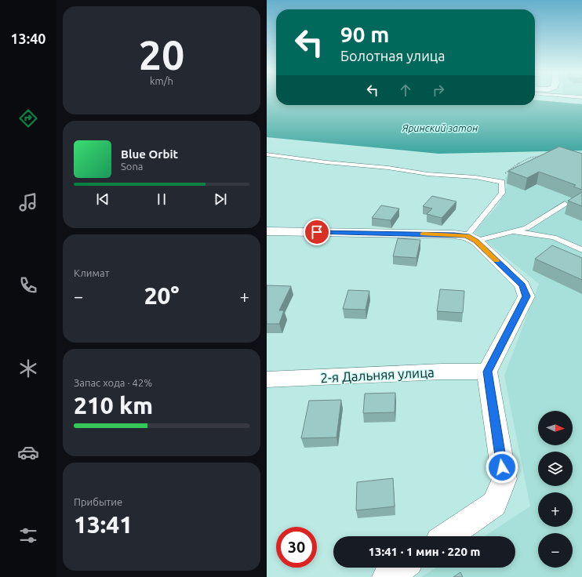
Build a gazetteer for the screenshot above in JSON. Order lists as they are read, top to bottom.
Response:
{
  "streets": {
    "street": ["2-я Дальняя улица"]
  },
  "water": ["Яринский затон"],
  "north": "right",
  "page": {
    "tabs": "13:40",
    "tile": [
      ["20", "km/h"],
      "Климат",
      ["Запас хода · 42%", "210 km"],
      ["Прибытие", "13:41"]
    ],
    "turn": ["90 m", "Болотная улица"],
    "song": ["Blue Orbit", "Sona"],
    "heat": ["−", "20°", "+"],
    "map_buttons": ["+", "−"],
    "limit": "30",
    "trip": "13:41 · 1 мин · 220 m"
  }
}
